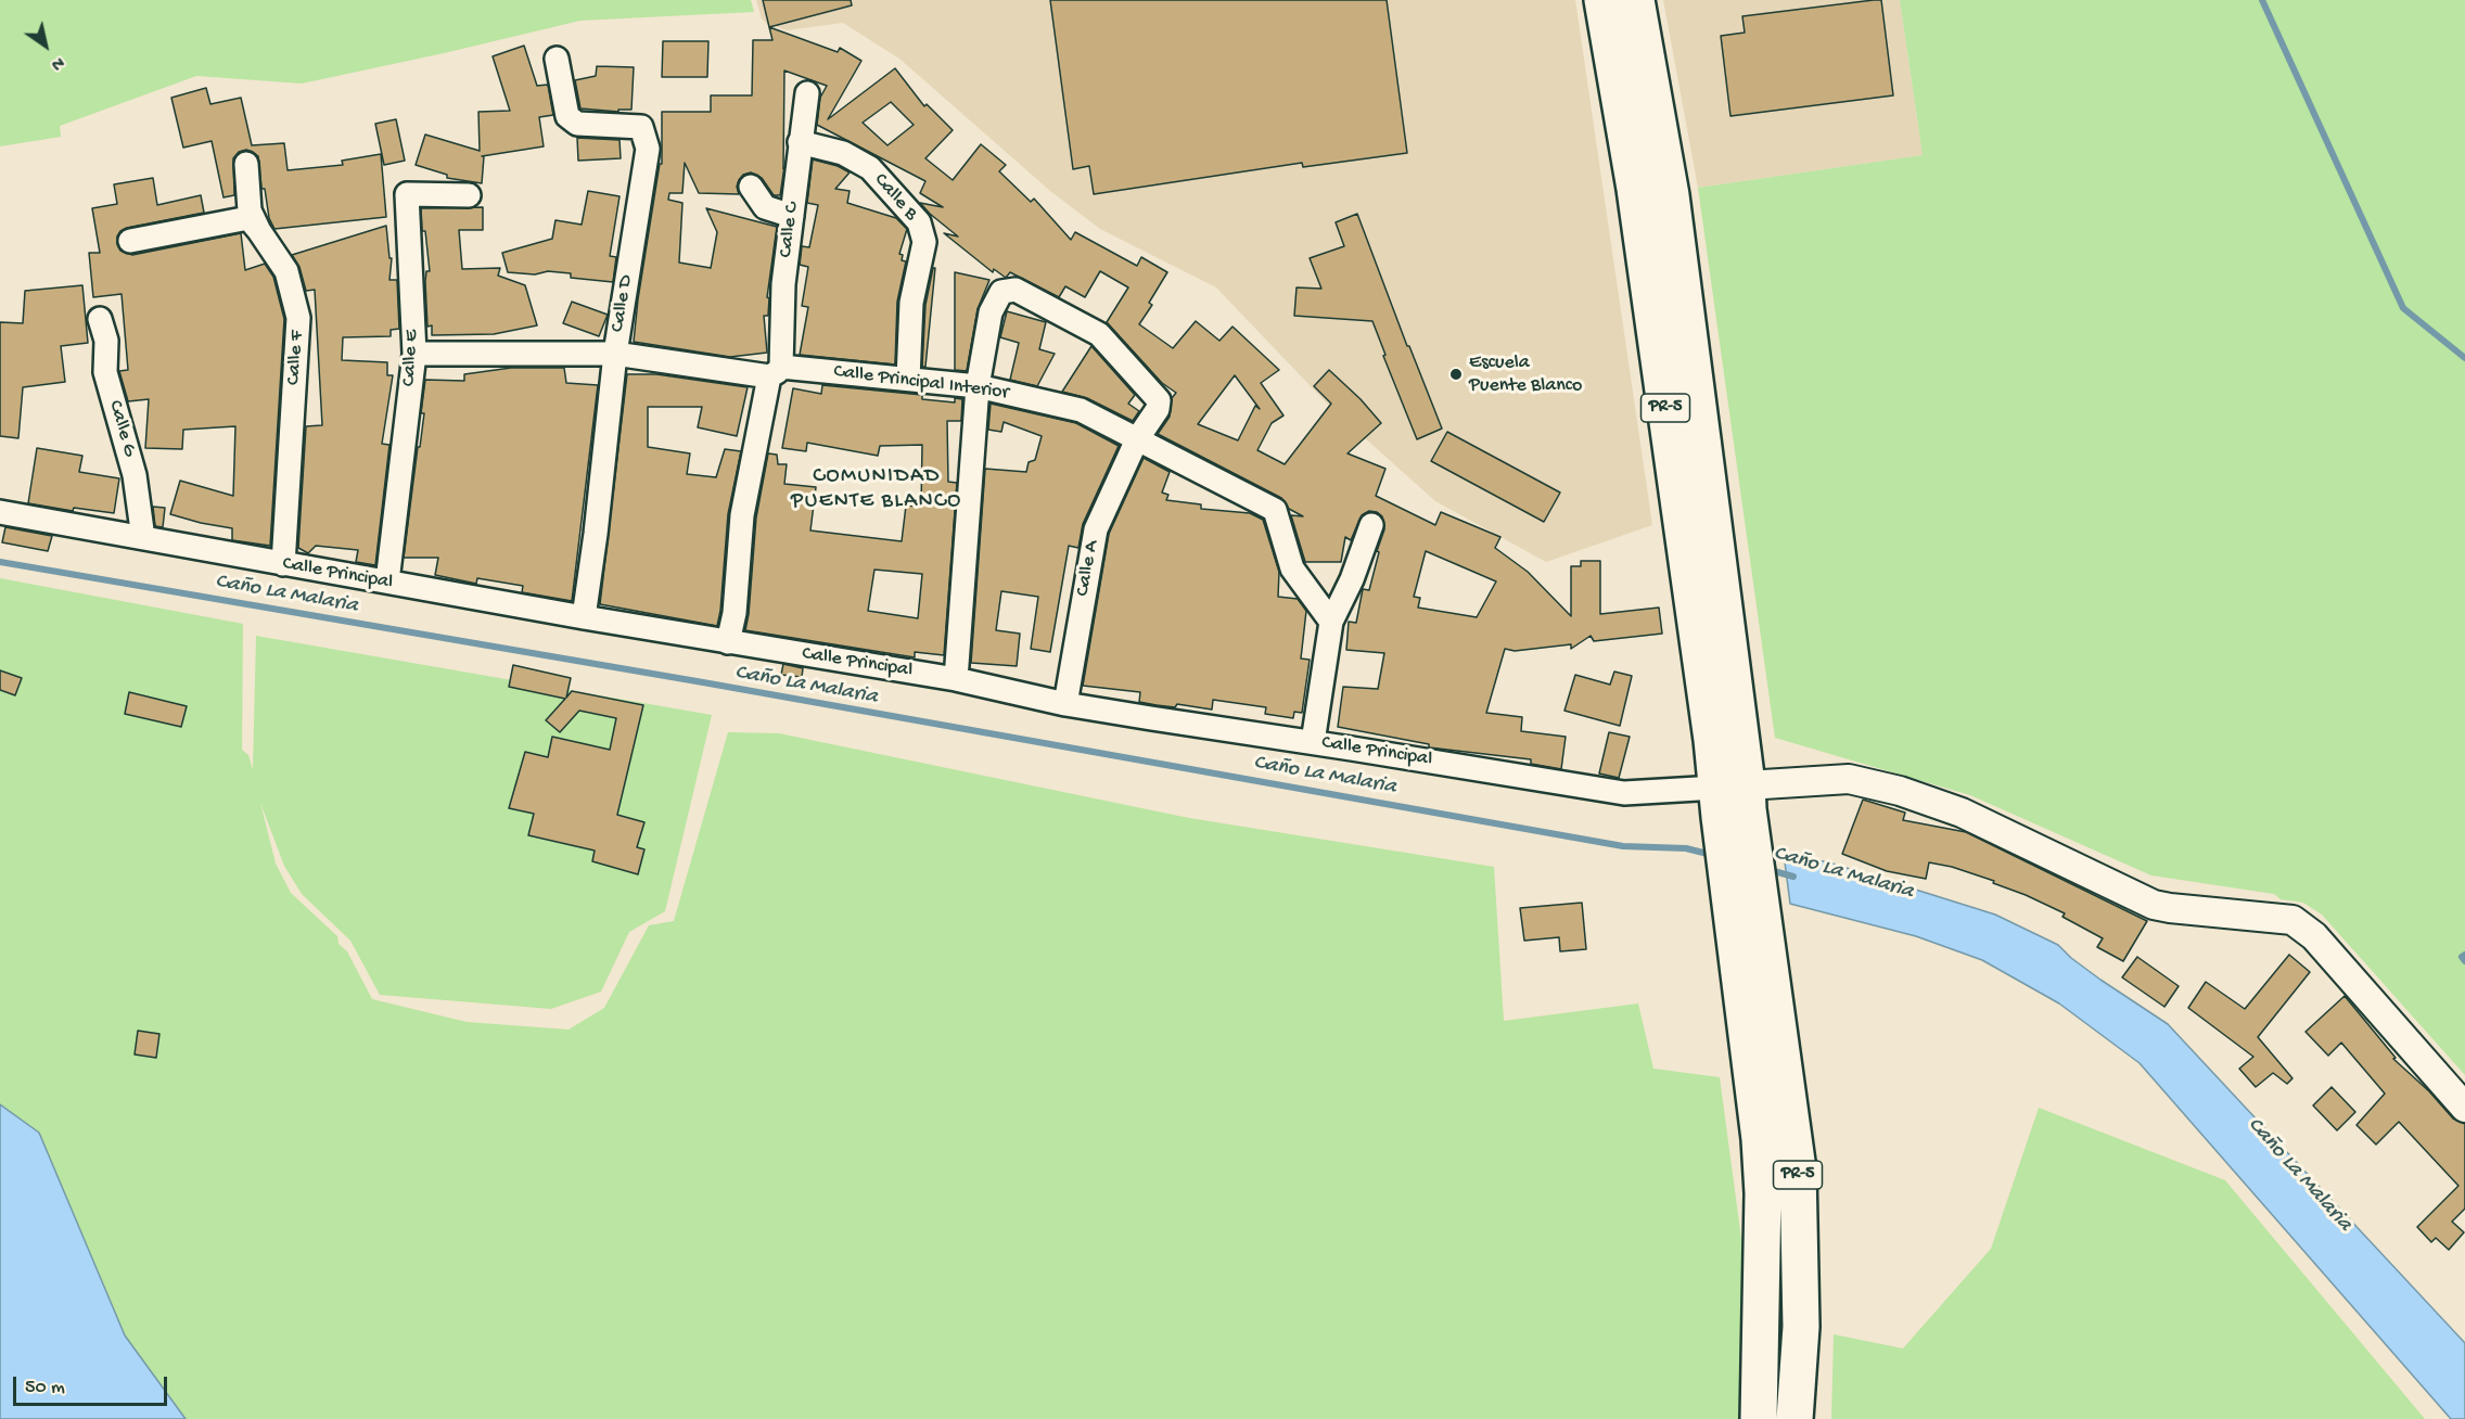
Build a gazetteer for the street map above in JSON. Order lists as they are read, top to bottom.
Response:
{
  "streets": {
    "main road": ["PR-5"],
    "street": [
      "Calle B",
      "Calle C",
      "Calle D",
      "Calle F",
      "Calle E",
      "Calle Principal Interior",
      "Calle G",
      "Calle A",
      "Calle Principal"
    ]
  },
  "crossings": [
    ["Calle B", "Calle C"],
    ["Calle B", "Calle Principal Interior"],
    ["Calle C", "Calle Principal Interior"],
    ["Calle C", "Calle Principal"],
    ["Calle D", "Calle Principal Interior"],
    ["Calle D", "Calle Principal"],
    ["Calle F", "Calle Principal"],
    ["Calle E", "Calle Principal Interior"],
    ["Calle E", "Calle Principal"],
    ["Calle Principal Interior", "Calle A"],
    ["PR-5", "Calle Principal"],
    ["Calle G", "Calle Principal"],
    ["Calle A", "Calle Principal"]
  ],
  "districts": ["COMUNIDAD PUENTE BLANCO"],
  "water": ["Caño La Malaria"],
  "places": ["Escuela Puente Blanco"],
  "scale_bar": "50 m",
  "north": "bottom right"
}
